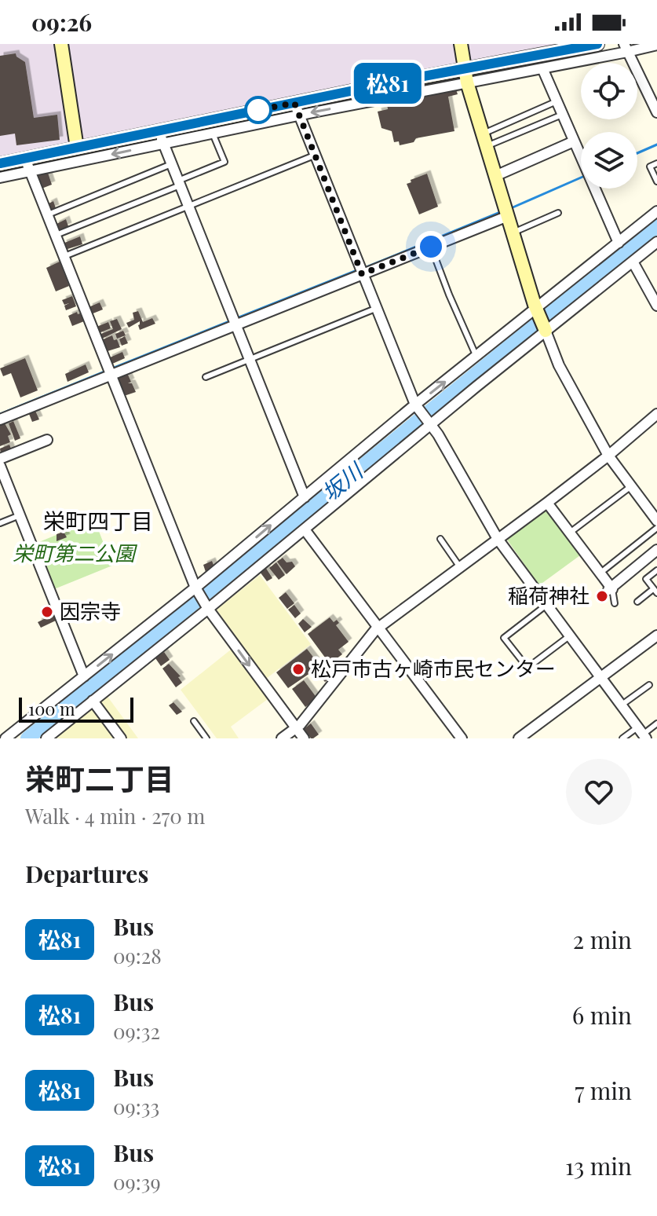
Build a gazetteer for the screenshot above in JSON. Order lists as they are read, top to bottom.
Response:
{
  "districts": ["栄町四丁目"],
  "water": ["坂川"],
  "parks": ["栄町第二公園"],
  "places": ["稲荷神社", "因宗寺", "松戸市古ヶ崎市民センター"],
  "lines": ["bus line 松81"],
  "scale_bar": "100 m",
  "page": {
    "status": "09:26",
    "on_map": "松81",
    "scale": "100 m",
    "heading": [
      ["栄町二丁目", "Walk · 4 min · 270 m"],
      "Departures"
    ],
    "list": [
      {
        "mark": "松81",
        "name": "Bus",
        "note": "09:28",
        "value": "2 min"
      },
      {
        "mark": "松81",
        "name": "Bus",
        "note": "09:32",
        "value": "6 min"
      },
      {
        "mark": "松81",
        "name": "Bus",
        "note": "09:33",
        "value": "7 min"
      },
      {
        "mark": "松81",
        "name": "Bus",
        "note": "09:39",
        "value": "13 min"
      }
    ]
  }
}
